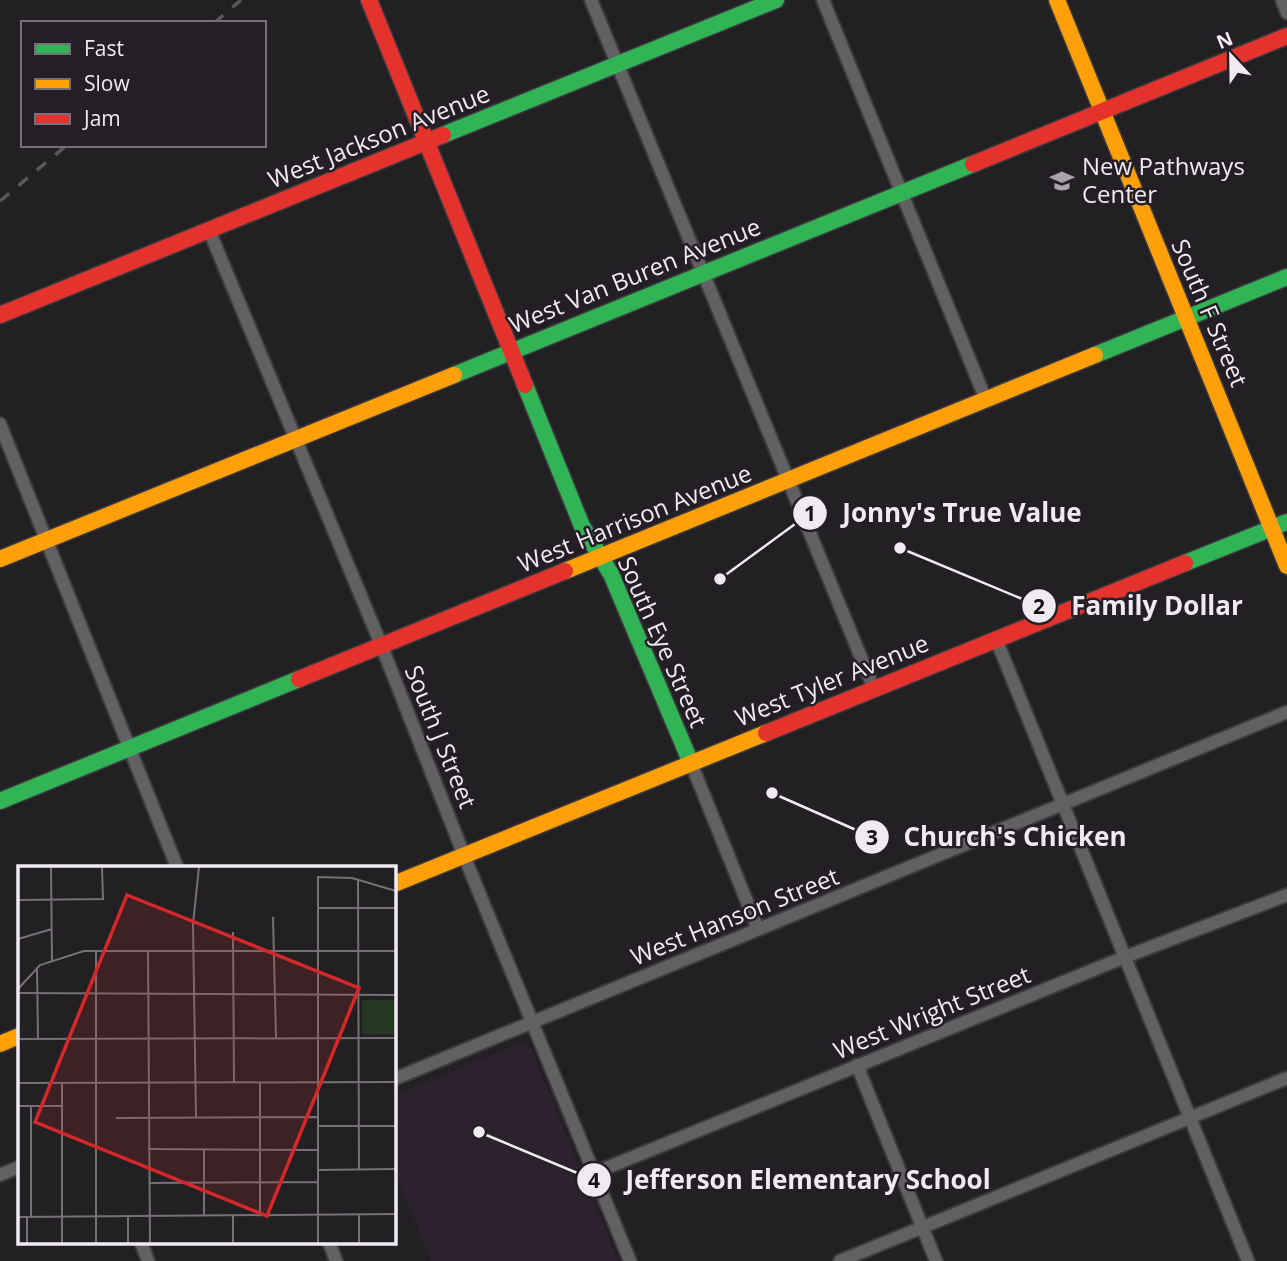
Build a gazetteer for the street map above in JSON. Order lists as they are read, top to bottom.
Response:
{
  "streets": {
    "street": [
      "West Jackson Avenue",
      "West Van Buren Avenue",
      "South F Street",
      "West Harrison Avenue",
      "South Eye Street",
      "West Tyler Avenue",
      "South J Street",
      "West Hanson Street",
      "West Wright Street"
    ]
  },
  "crossings": [
    ["West Jackson Avenue", "South Eye Street"],
    ["West Jackson Avenue", "South J Street"],
    ["West Van Buren Avenue", "South F Street"],
    ["West Van Buren Avenue", "South Eye Street"],
    ["West Van Buren Avenue", "South J Street"],
    ["South F Street", "West Harrison Avenue"],
    ["South F Street", "West Tyler Avenue"],
    ["West Harrison Avenue", "South Eye Street"],
    ["West Harrison Avenue", "South J Street"],
    ["South Eye Street", "West Tyler Avenue"],
    ["South Eye Street", "West Hanson Street"],
    ["West Tyler Avenue", "South J Street"],
    ["South J Street", "West Hanson Street"],
    ["South J Street", "West Wright Street"]
  ],
  "places": {
    "school or university": ["New Pathways Center"],
    "other": [
      "Family Dollar",
      "Jonny's True Value",
      "Church's Chicken",
      "Jefferson Elementary School"
    ]
  },
  "legend": ["Fast", "Slow", "Jam"],
  "north": "top"
}
